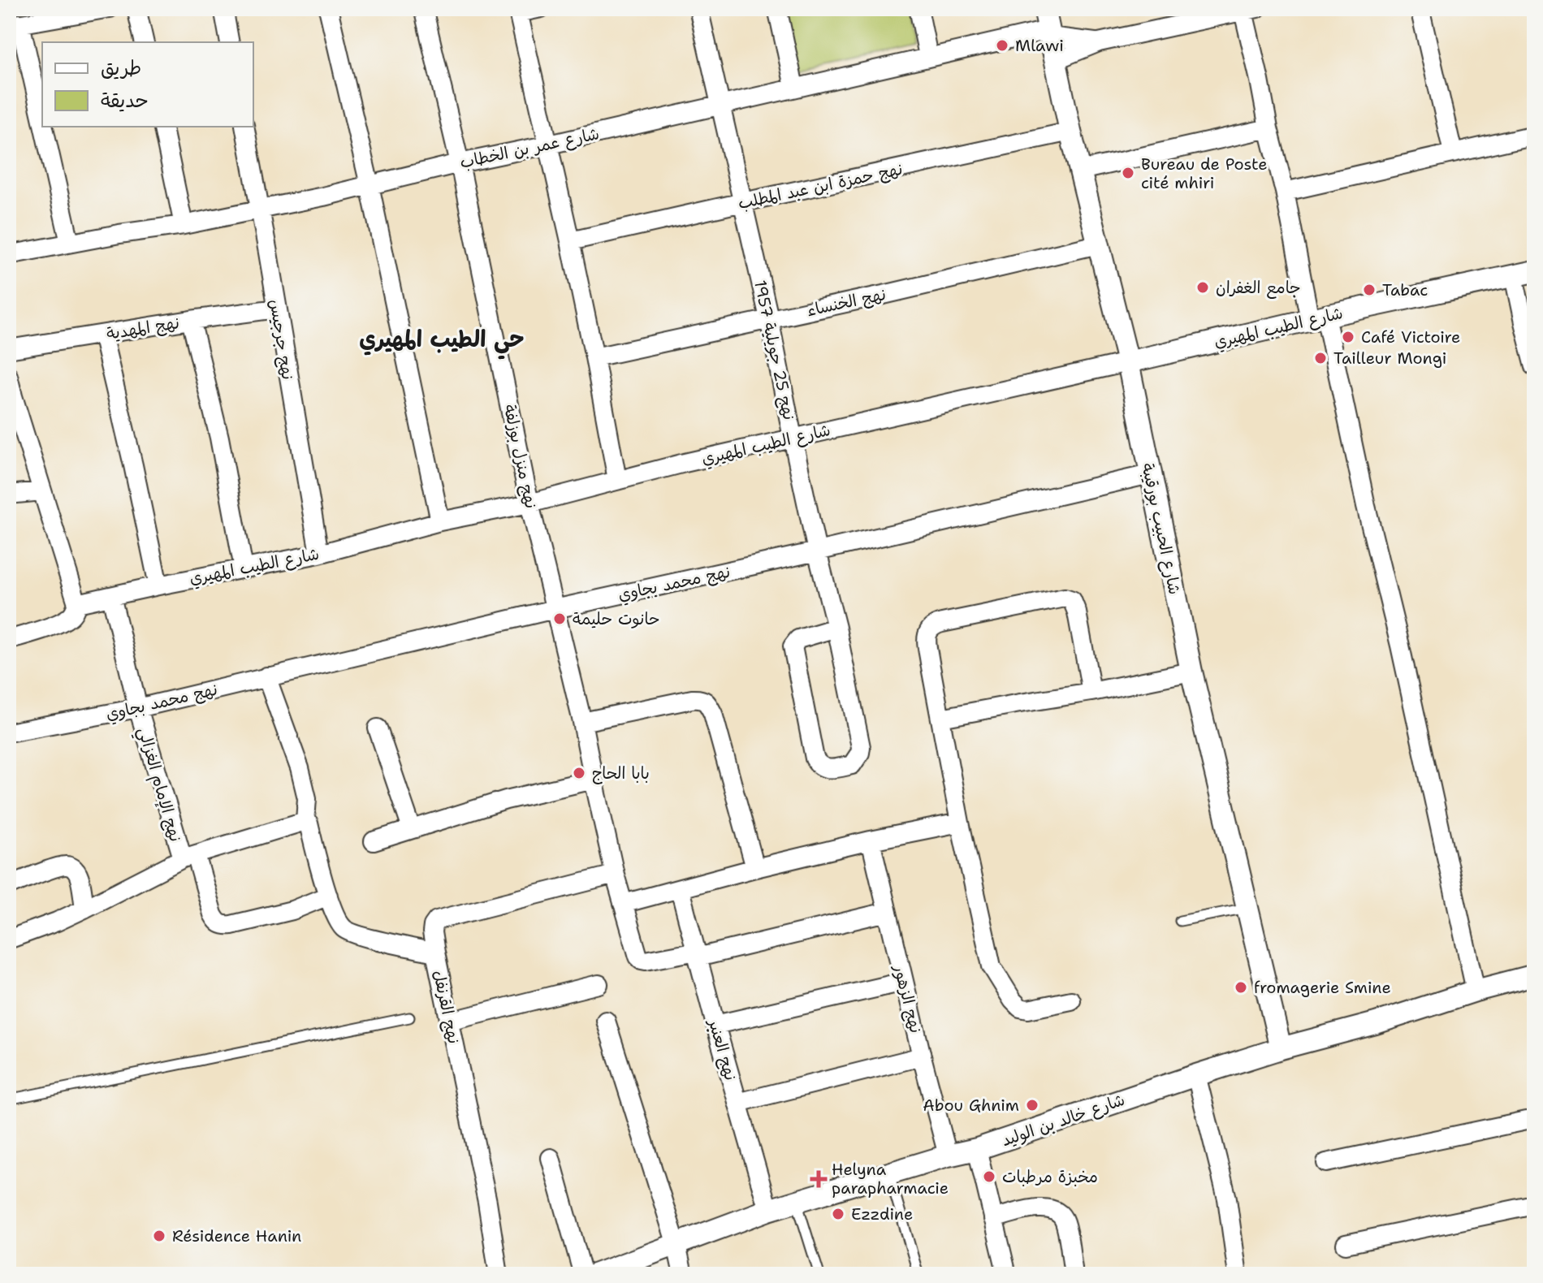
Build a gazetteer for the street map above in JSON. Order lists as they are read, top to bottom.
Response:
{
  "streets": {
    "street": [
      "شارع عمر بن الخطاب",
      "نهج حمزة ابن عبد المطلب",
      "نهج الخنساء",
      "شارع الطيب المهيري",
      "نهج المهدية",
      "نهج جرجيس",
      "نهج 25 جويلية 1957",
      "نهج منزل بوزلفة",
      "شارع الحبيب بورقيبة",
      "نهج محمد بجاوي",
      "نهج الإمام الغزالي",
      "نهج الزهور",
      "نهج القرنفل",
      "نهج العنبر",
      "شارع خالد بن الوليد"
    ]
  },
  "crossings": [
    ["شارع عمر بن الخطاب", "نهج جرجيس"],
    ["شارع عمر بن الخطاب", "نهج 25 جويلية 1957"],
    ["شارع عمر بن الخطاب", "نهج منزل بوزلفة"],
    ["شارع عمر بن الخطاب", "شارع الحبيب بورقيبة"],
    ["نهج حمزة ابن عبد المطلب", "نهج 25 جويلية 1957"],
    ["نهج حمزة ابن عبد المطلب", "شارع الحبيب بورقيبة"],
    ["نهج الخنساء", "نهج 25 جويلية 1957"],
    ["نهج الخنساء", "شارع الحبيب بورقيبة"],
    ["شارع الطيب المهيري", "نهج جرجيس"],
    ["شارع الطيب المهيري", "نهج 25 جويلية 1957"],
    ["شارع الطيب المهيري", "نهج منزل بوزلفة"],
    ["شارع الطيب المهيري", "شارع الحبيب بورقيبة"],
    ["شارع الطيب المهيري", "نهج الإمام الغزالي"],
    ["نهج المهدية", "نهج جرجيس"],
    ["نهج 25 جويلية 1957", "نهج محمد بجاوي"],
    ["نهج منزل بوزلفة", "نهج محمد بجاوي"],
    ["نهج منزل بوزلفة", "نهج القرنفل"],
    ["نهج منزل بوزلفة", "نهج العنبر"],
    ["شارع الحبيب بورقيبة", "نهج محمد بجاوي"],
    ["شارع الحبيب بورقيبة", "شارع خالد بن الوليد"],
    ["نهج محمد بجاوي", "نهج الإمام الغزالي"],
    ["نهج الزهور", "شارع خالد بن الوليد"],
    ["نهج العنبر", "شارع خالد بن الوليد"]
  ],
  "districts": ["حي الطيب المهيري"],
  "places": {
    "other": [
      "Mlawi",
      "Bureau de Poste cité mhiri",
      "جامع الغفران",
      "Tabac",
      "Café Victoire",
      "Tailleur Mongi",
      "حانوت حليمة",
      "بابا الحاج",
      "fromagerie Smine",
      "Abou Ghnim",
      "مخبزة مرطبات",
      "Ezzdine",
      "Résidence Hanin"
    ],
    "health": ["Helyna parapharmacie"]
  },
  "legend": ["طريق", "حديقة"]
}
